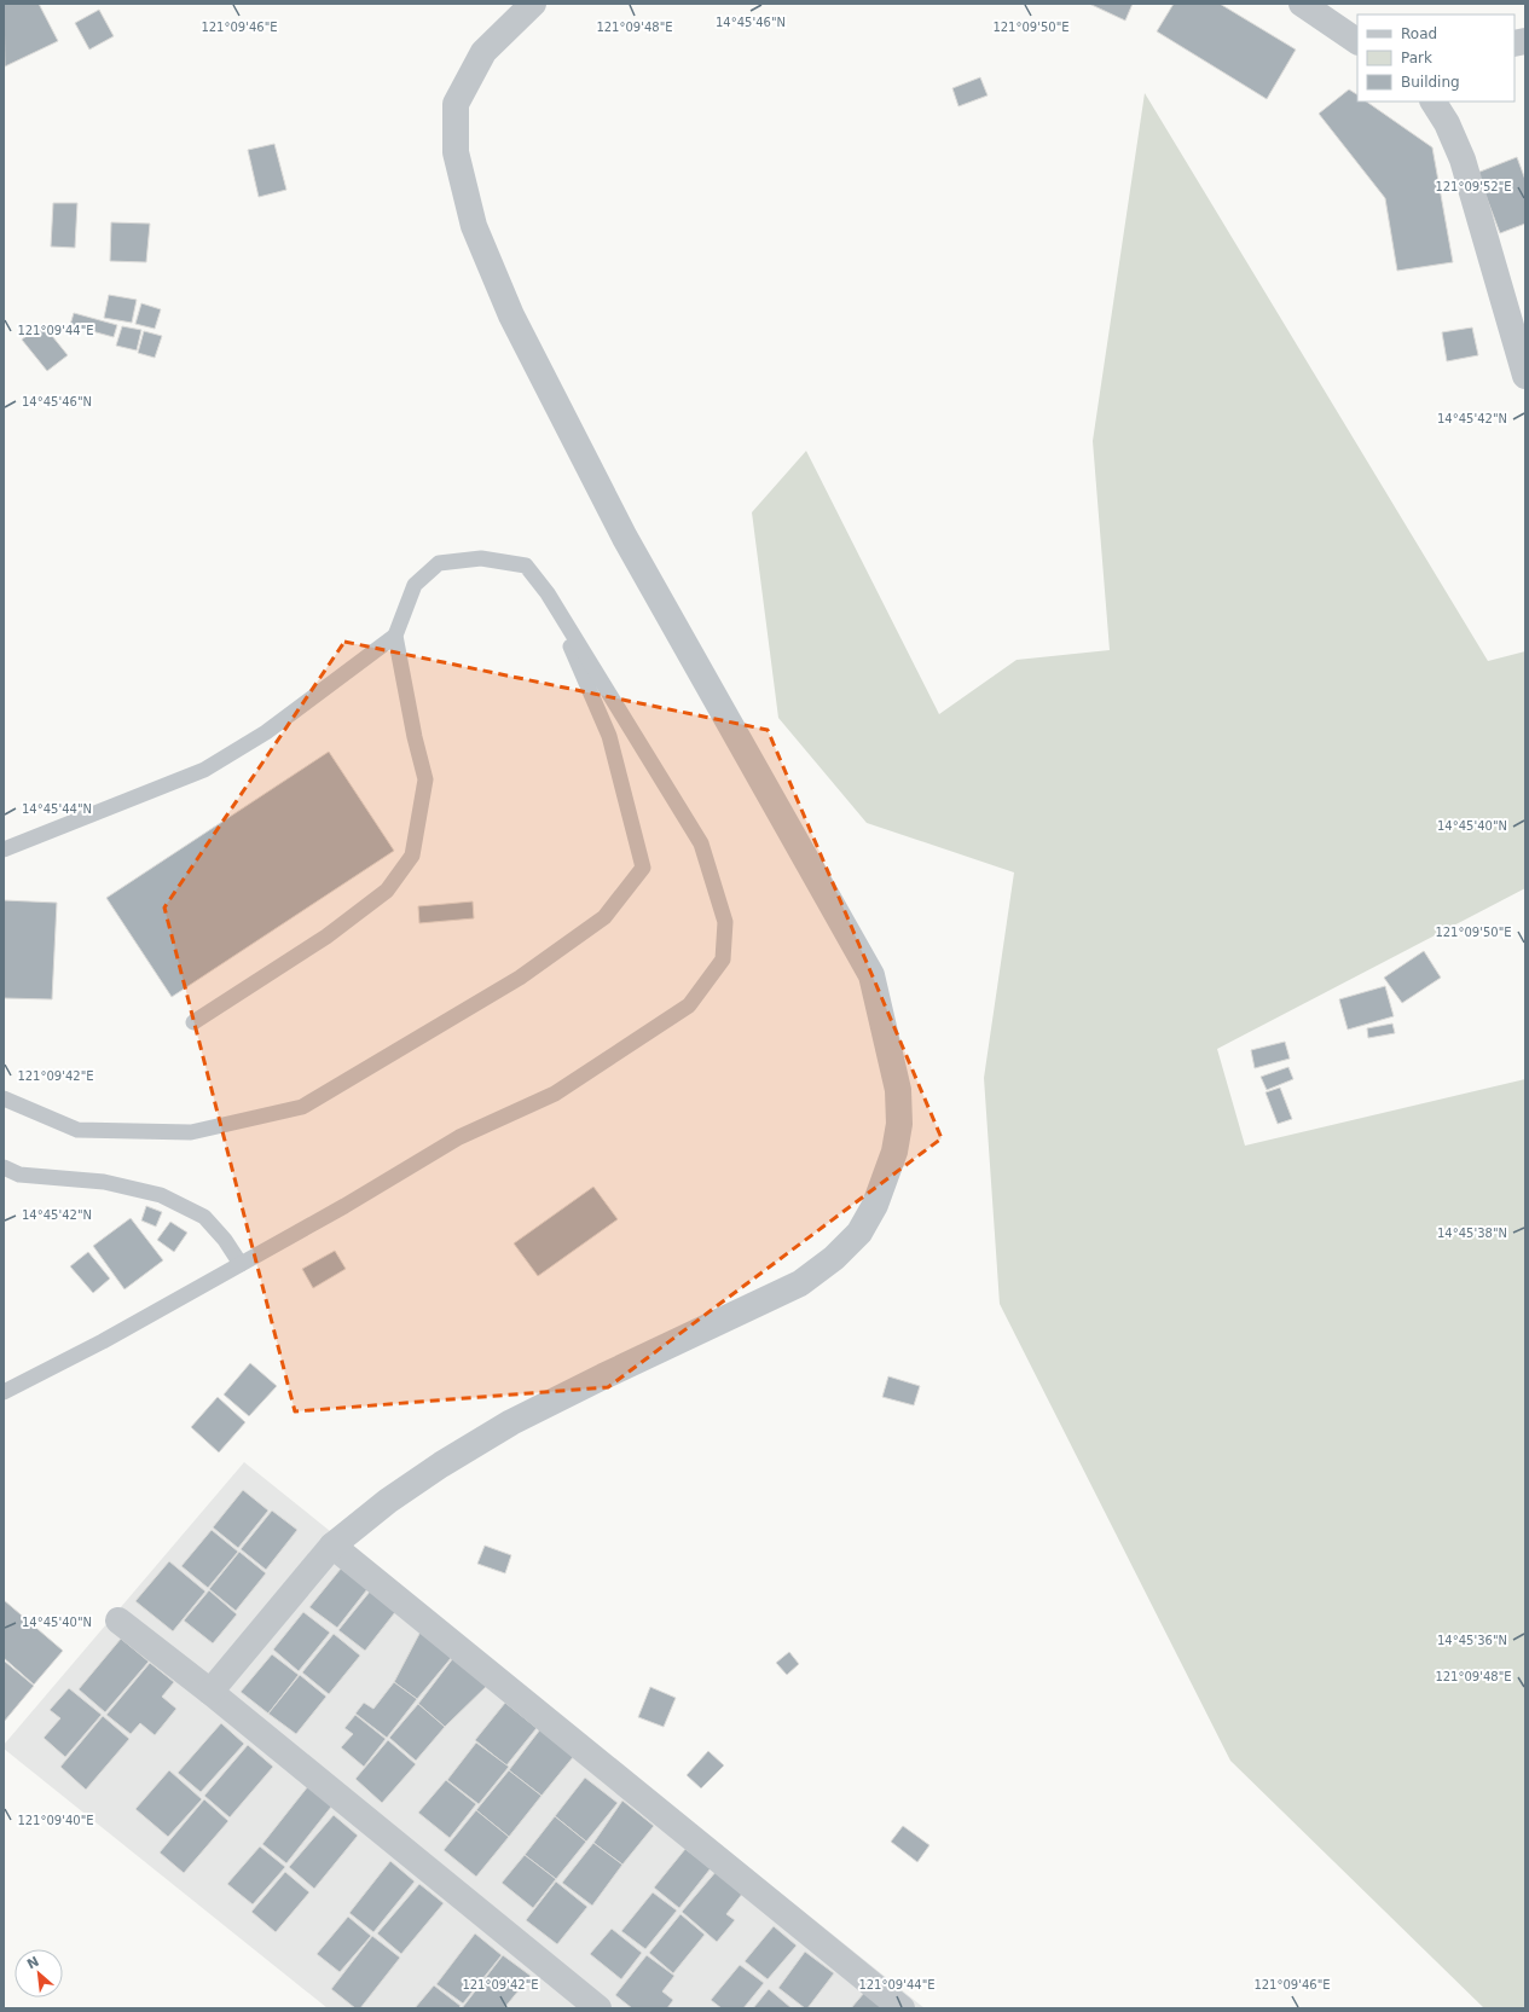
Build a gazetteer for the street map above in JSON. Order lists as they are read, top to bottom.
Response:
{
  "legend": ["Road", "Park", "Building"],
  "north": "top left",
  "coordinates": [
    "14°45'46\"N",
    "121°09'46\"E",
    "121°09'48\"E",
    "121°09'50\"E",
    "121°09'52\"E",
    "121°09'44\"E",
    "14°45'42\"N",
    "14°45'44\"N",
    "14°45'40\"N",
    "121°09'42\"E",
    "14°45'38\"N",
    "14°45'36\"N",
    "121°09'40\"E"
  ]
}
